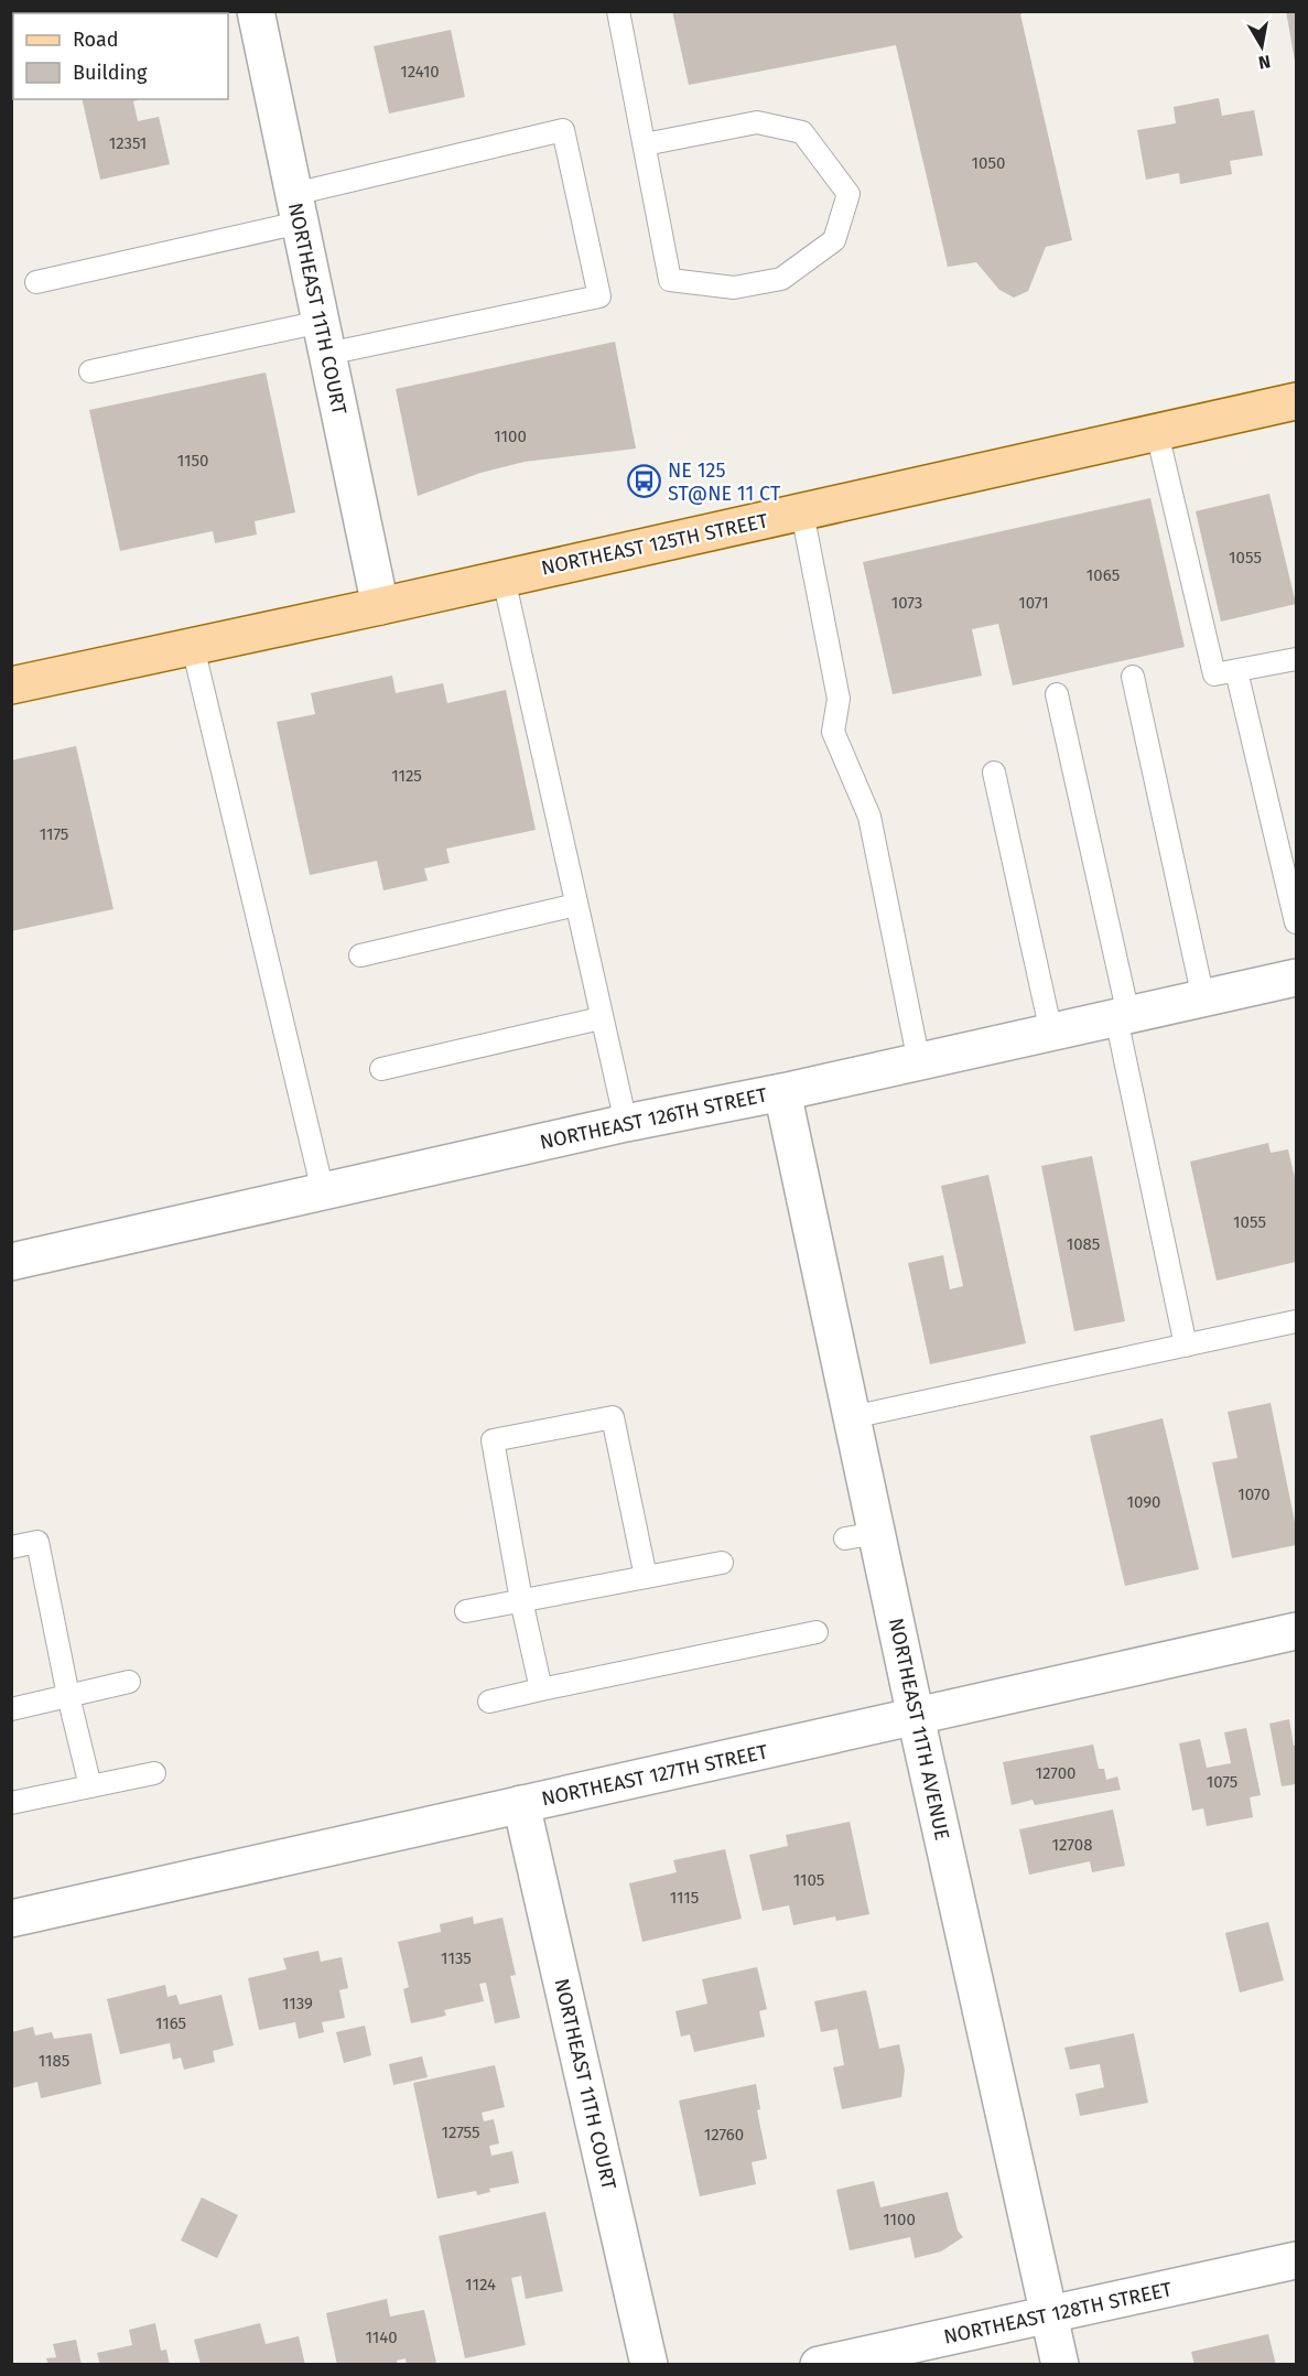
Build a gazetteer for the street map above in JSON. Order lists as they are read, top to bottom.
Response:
{
  "streets": {
    "main road": ["NORTHEAST 125TH STREET"],
    "street": [
      "NORTHEAST 11TH COURT",
      "NORTHEAST 126TH STREET",
      "NORTHEAST 11TH AVENUE",
      "NORTHEAST 127TH STREET",
      "NORTHEAST 128TH STREET"
    ]
  },
  "crossings": [
    ["NORTHEAST 11TH COURT", "NORTHEAST 125TH STREET"],
    ["NORTHEAST 11TH COURT", "NORTHEAST 127TH STREET"],
    ["NORTHEAST 126TH STREET", "NORTHEAST 11TH AVENUE"],
    ["NORTHEAST 11TH AVENUE", "NORTHEAST 127TH STREET"],
    ["NORTHEAST 11TH AVENUE", "NORTHEAST 128TH STREET"]
  ],
  "places": {
    "bus stop": ["NE 125 ST@NE 11 CT"]
  },
  "house_numbers": [
    "12410",
    "12351",
    "1050",
    "1100",
    "1150",
    "1055",
    "1065",
    "1073",
    "1071",
    "1125",
    "1175",
    "1055",
    "1085",
    "1070",
    "1090",
    "12700",
    "1075",
    "12708",
    "1105",
    "1115",
    "1135",
    "1139",
    "1165",
    "1185",
    "12755",
    "12760",
    "1100",
    "1124",
    "1140"
  ],
  "legend": ["Road", "Building"],
  "north": "bottom"
}
